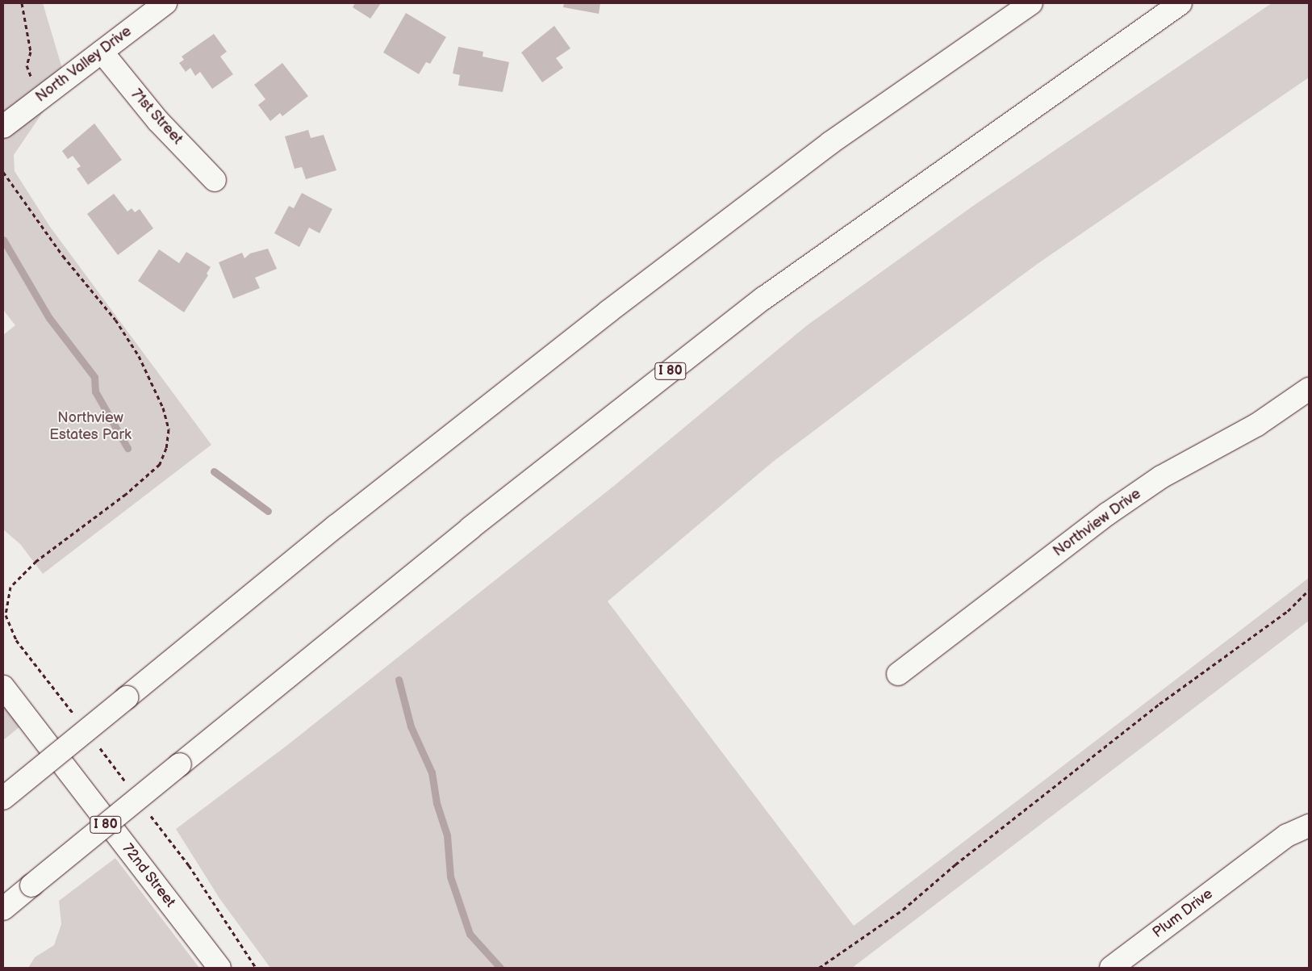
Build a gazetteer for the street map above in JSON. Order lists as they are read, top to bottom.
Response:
{
  "streets": {
    "main road": [
      "North Valley Drive",
      "71st Street",
      "I 80",
      "Northview Drive",
      "72nd Street",
      "Plum Drive"
    ]
  },
  "crossings": [
    ["North Valley Drive", "71st Street"]
  ],
  "parks": ["Northview Estates Park"]
}
